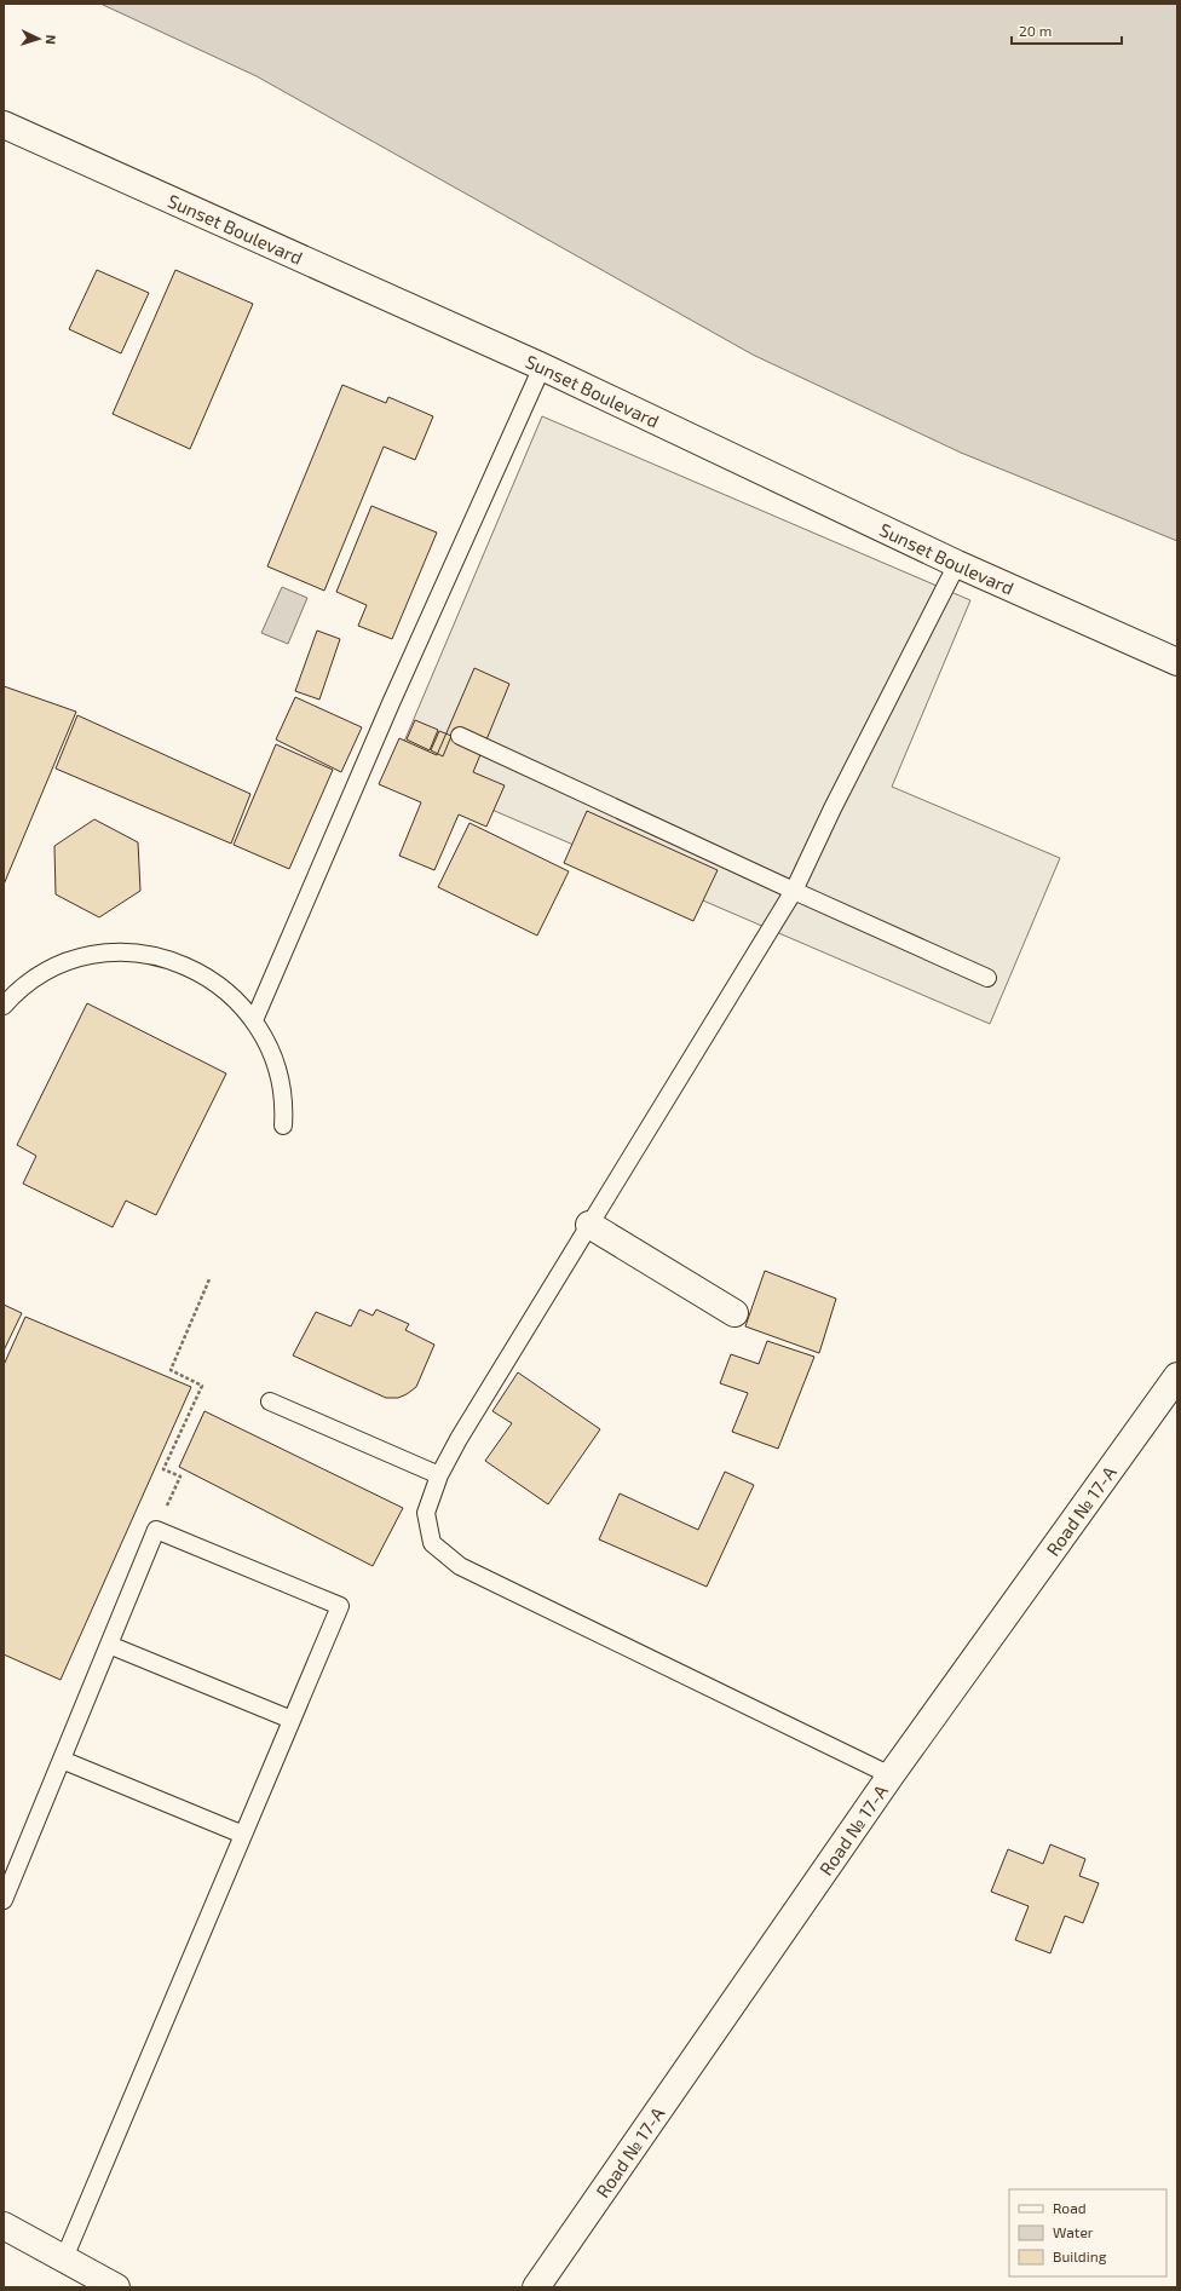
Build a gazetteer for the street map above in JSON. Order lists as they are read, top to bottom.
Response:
{
  "streets": {
    "street": ["Sunset Boulevard", "Road № 17-A"]
  },
  "legend": ["Road", "Water", "Building"],
  "scale_bar": "20 m",
  "north": "right"
}
